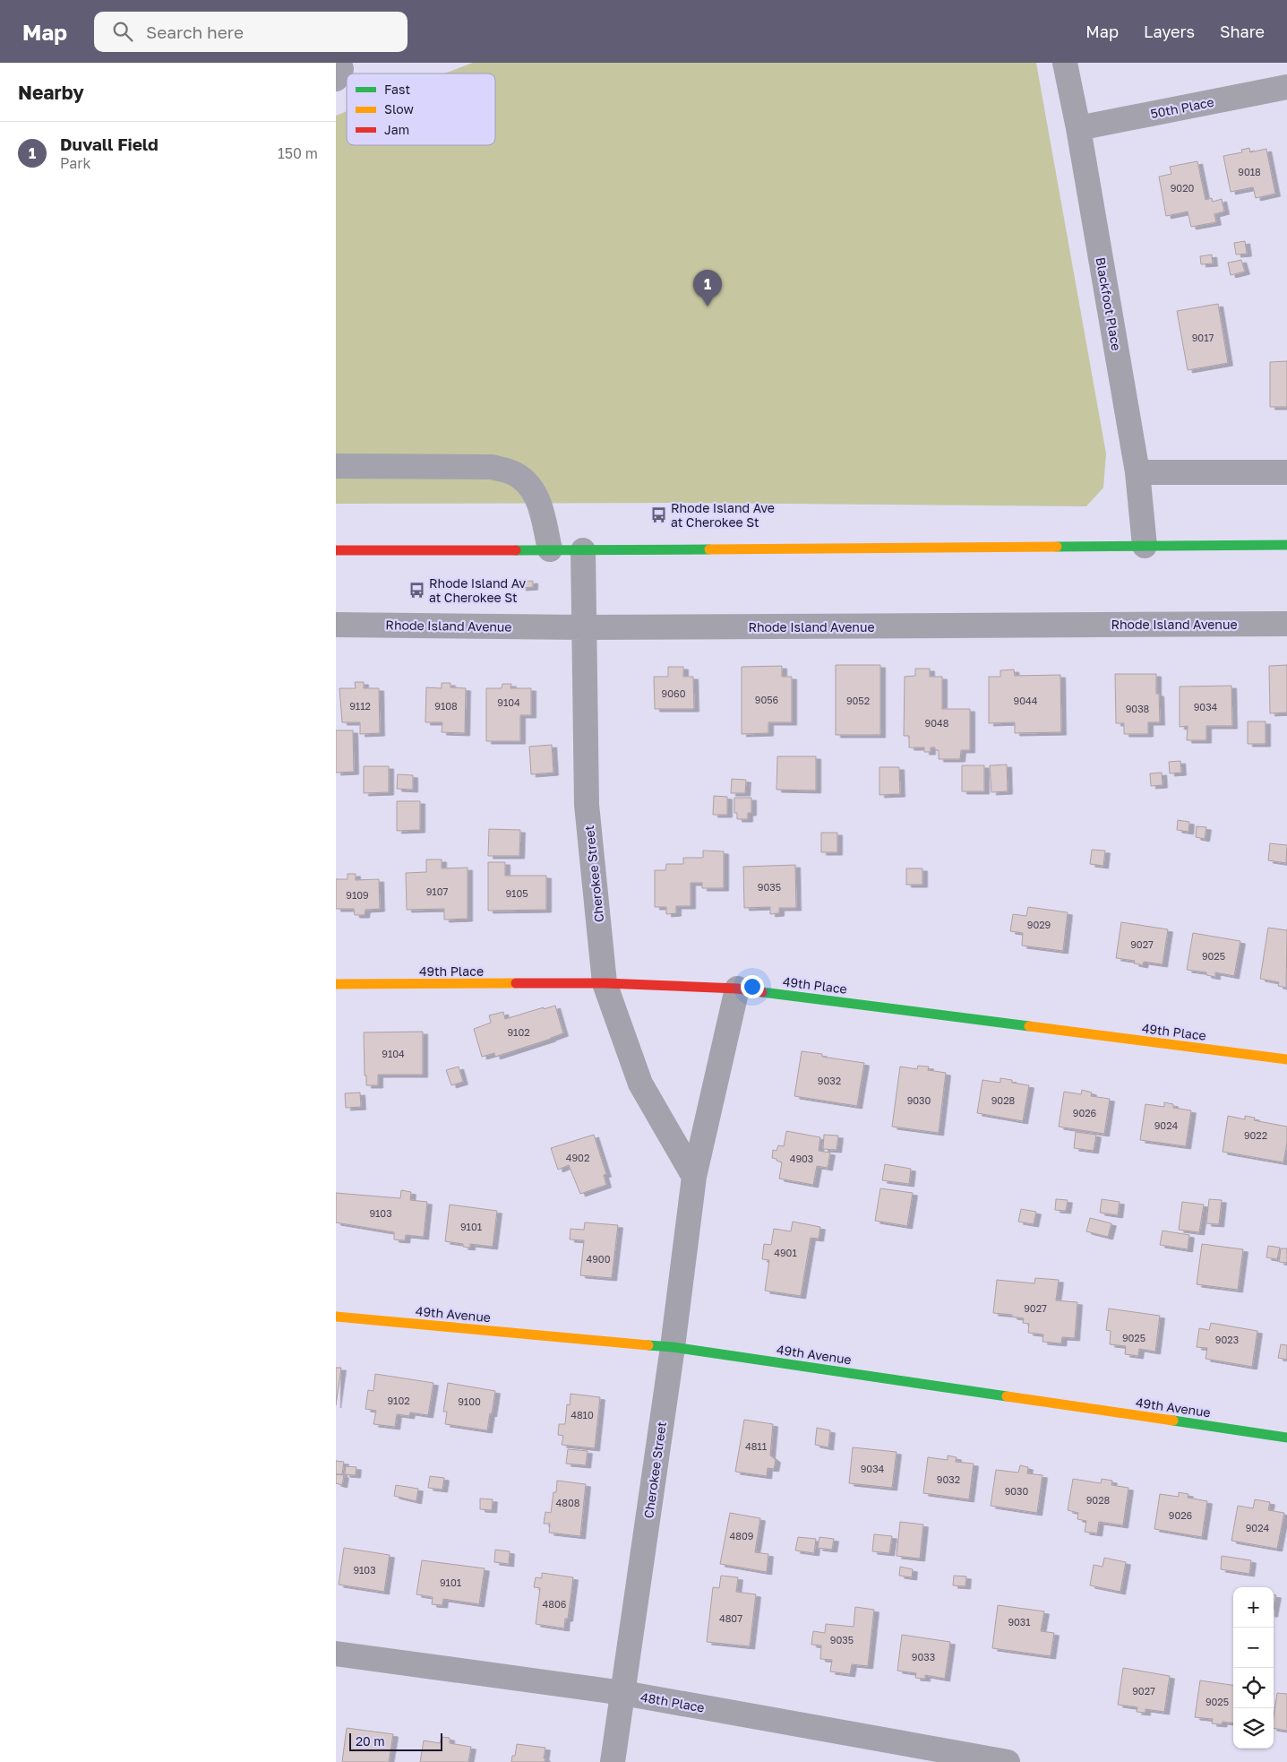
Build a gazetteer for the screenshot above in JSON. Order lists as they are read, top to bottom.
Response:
{
  "streets": {
    "street": [
      "50th Place",
      "Blackfoot Place",
      "Rhode Island Avenue",
      "Cherokee Street",
      "49th Place",
      "49th Avenue",
      "48th Place"
    ]
  },
  "crossings": [
    ["50th Place", "Blackfoot Place"],
    ["Rhode Island Avenue", "Cherokee Street"],
    ["Cherokee Street", "49th Place"],
    ["Cherokee Street", "49th Avenue"],
    ["Cherokee Street", "48th Place"]
  ],
  "places": {
    "bus stop": ["Rhode Island Ave at Cherokee St", "Rhode Island Av at Cherokee St"]
  },
  "house_numbers": [
    "9018",
    "9020",
    "9017",
    "9060",
    "9056",
    "9052",
    "9044",
    "9104",
    "9112",
    "9108",
    "9034",
    "9038",
    "9048",
    "9035",
    "9107",
    "9105",
    "9109",
    "9029",
    "9027",
    "9025",
    "9102",
    "9104",
    "9032",
    "9030",
    "9028",
    "9026",
    "9024",
    "9022",
    "4902",
    "4903",
    "9103",
    "9101",
    "4901",
    "4900",
    "9027",
    "9025",
    "9023",
    "9102",
    "9100",
    "4810",
    "4811",
    "9034",
    "9032",
    "9030",
    "9028",
    "4808",
    "9026",
    "9024",
    "4809",
    "9103",
    "9101",
    "4806",
    "4807",
    "9031",
    "9035",
    "9033",
    "9027",
    "9025"
  ],
  "legend": ["Fast", "Slow", "Jam"],
  "scale_bar": "20 m",
  "page": {
    "header": "Map",
    "search": "Search here",
    "nav": ["Map", "Layers", "Share"],
    "heading": "Nearby",
    "list": [
      {
        "mark": "1",
        "name": "Duvall Field",
        "note": "Park",
        "value": "150 m"
      }
    ],
    "pins": "1",
    "map_buttons": ["+", "−"],
    "scale": "20 m"
  }
}
